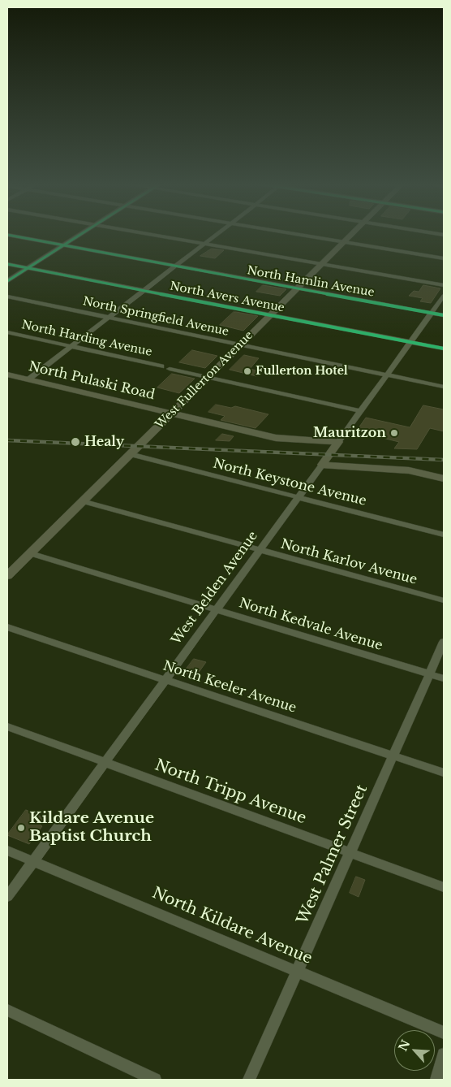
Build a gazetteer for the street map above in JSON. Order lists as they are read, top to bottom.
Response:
{
  "streets": {
    "main road": ["West Fullerton Avenue", "North Pulaski Road", "West Belden Avenue"],
    "street": [
      "North Hamlin Avenue",
      "North Avers Avenue",
      "North Springfield Avenue",
      "North Harding Avenue",
      "North Keystone Avenue",
      "North Karlov Avenue",
      "North Kedvale Avenue",
      "North Keeler Avenue",
      "North Tripp Avenue",
      "West Palmer Street",
      "North Kildare Avenue"
    ]
  },
  "crossings": [
    ["North Hamlin Avenue", "West Fullerton Avenue"],
    ["North Hamlin Avenue", "West Belden Avenue"],
    ["North Avers Avenue", "West Fullerton Avenue"],
    ["North Avers Avenue", "West Belden Avenue"],
    ["North Springfield Avenue", "West Fullerton Avenue"],
    ["North Springfield Avenue", "West Belden Avenue"],
    ["West Fullerton Avenue", "North Pulaski Road"],
    ["West Fullerton Avenue", "North Keystone Avenue"],
    ["West Fullerton Avenue", "North Karlov Avenue"],
    ["West Fullerton Avenue", "North Kedvale Avenue"],
    ["North Pulaski Road", "West Belden Avenue"],
    ["North Keystone Avenue", "West Belden Avenue"],
    ["North Karlov Avenue", "West Belden Avenue"],
    ["West Belden Avenue", "North Kedvale Avenue"],
    ["West Belden Avenue", "North Keeler Avenue"],
    ["West Belden Avenue", "North Tripp Avenue"],
    ["West Belden Avenue", "North Kildare Avenue"],
    ["North Kedvale Avenue", "West Palmer Street"],
    ["North Keeler Avenue", "West Palmer Street"],
    ["North Tripp Avenue", "West Palmer Street"],
    ["West Palmer Street", "North Kildare Avenue"]
  ],
  "places": [
    "Fullerton Hotel",
    "Mauritzon",
    "Healy",
    "Kildare Avenue Baptist Church"
  ],
  "north": "top left"
}
